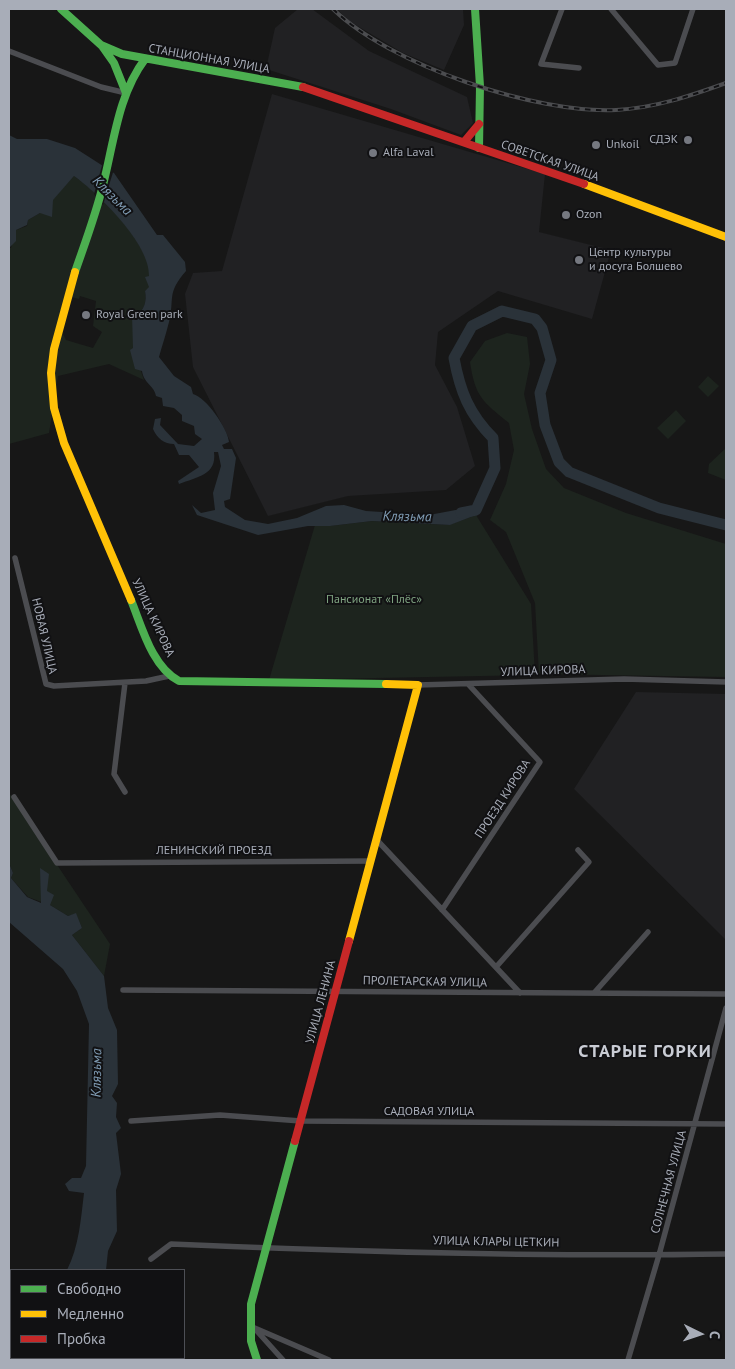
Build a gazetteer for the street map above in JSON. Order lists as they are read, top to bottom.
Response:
{
  "streets": {
    "street": [
      "СТАНЦИОННАЯ УЛИЦА",
      "СОВЕТСКАЯ УЛИЦА",
      "УЛИЦА КИРОВА",
      "НОВАЯ УЛИЦА",
      "ПРОЕЗД КИРОВА",
      "ЛЕНИНСКИЙ ПРОЕЗД",
      "ПРОЛЕТАРСКАЯ УЛИЦА",
      "УЛИЦА ЛЕНИНА",
      "САДОВАЯ УЛИЦА",
      "СОЛНЕЧНАЯ УЛИЦА",
      "УЛИЦА КЛАРЫ ЦЕТКИН"
    ]
  },
  "crossings": [
    ["СТАНЦИОННАЯ УЛИЦА", "СОВЕТСКАЯ УЛИЦА"],
    ["СТАНЦИОННАЯ УЛИЦА", "УЛИЦА КИРОВА"],
    ["УЛИЦА КИРОВА", "НОВАЯ УЛИЦА"],
    ["УЛИЦА КИРОВА", "ПРОЕЗД КИРОВА"],
    ["УЛИЦА КИРОВА", "УЛИЦА ЛЕНИНА"],
    ["ЛЕНИНСКИЙ ПРОЕЗД", "УЛИЦА ЛЕНИНА"],
    ["ПРОЛЕТАРСКАЯ УЛИЦА", "УЛИЦА ЛЕНИНА"],
    ["УЛИЦА ЛЕНИНА", "САДОВАЯ УЛИЦА"],
    ["УЛИЦА ЛЕНИНА", "УЛИЦА КЛАРЫ ЦЕТКИН"],
    ["САДОВАЯ УЛИЦА", "СОЛНЕЧНАЯ УЛИЦА"],
    ["СОЛНЕЧНАЯ УЛИЦА", "УЛИЦА КЛАРЫ ЦЕТКИН"]
  ],
  "districts": ["СТАРЫЕ ГОРКИ"],
  "water": ["Клязьма"],
  "parks": ["Пансионат «Плёс»"],
  "places": [
    "СДЭК",
    "Unkoil",
    "Alfa Laval",
    "Ozon",
    "Центр культуры и досуга Болшево",
    "Royal Green park"
  ],
  "legend": ["Свободно", "Медленно", "Пробка"],
  "north": "right"
}
